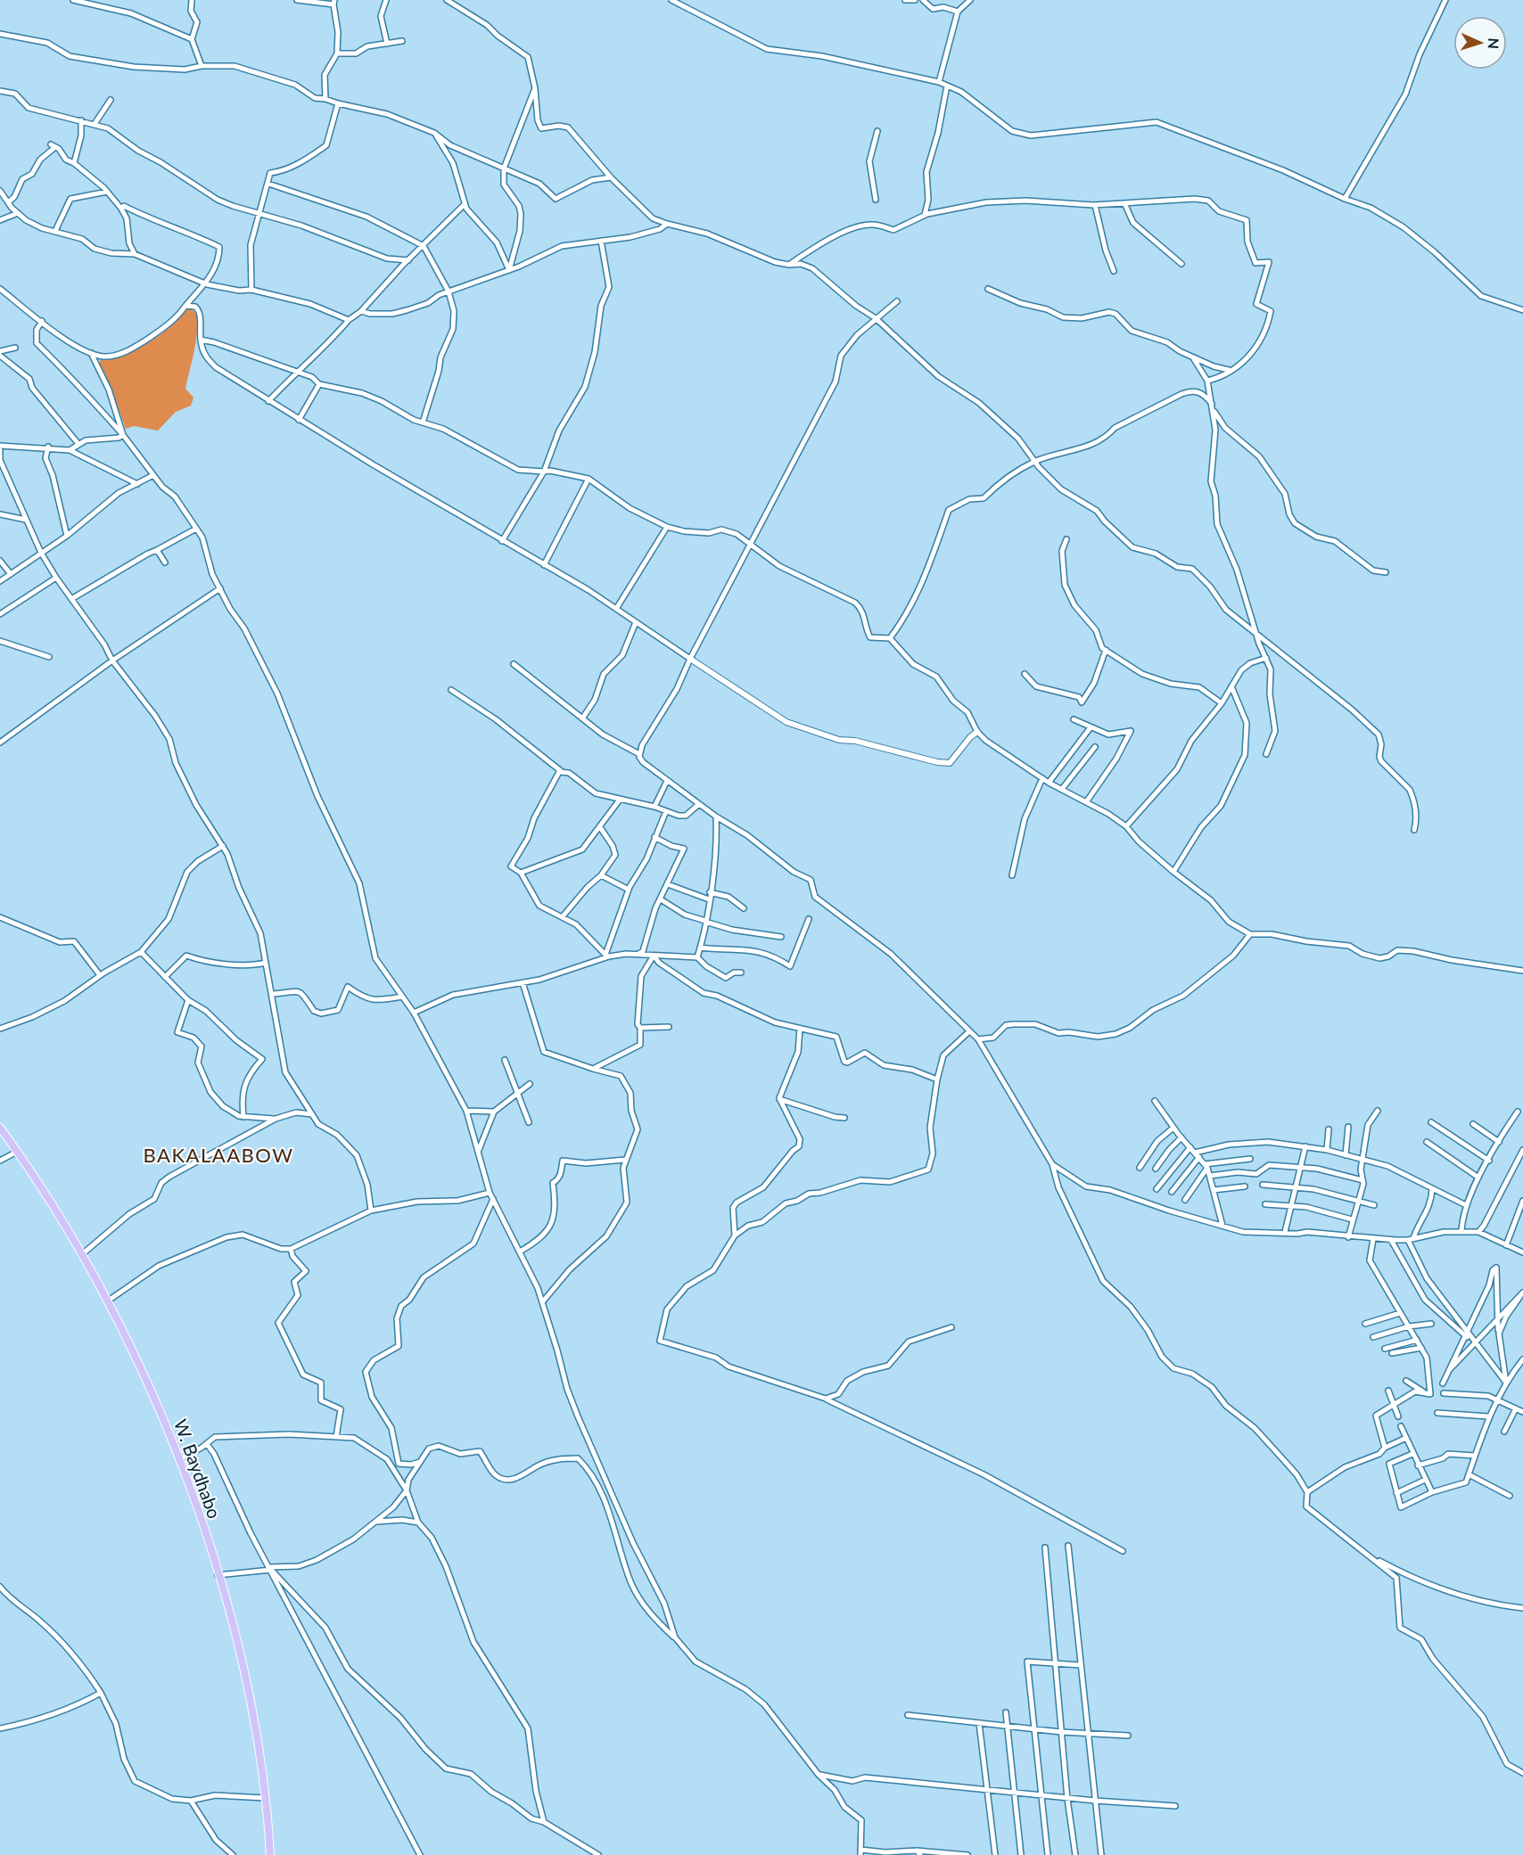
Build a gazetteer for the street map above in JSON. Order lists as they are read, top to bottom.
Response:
{
  "streets": {
    "main road": ["W. Baydhabo"]
  },
  "districts": ["BAKALAABOW"],
  "north": "right"
}
